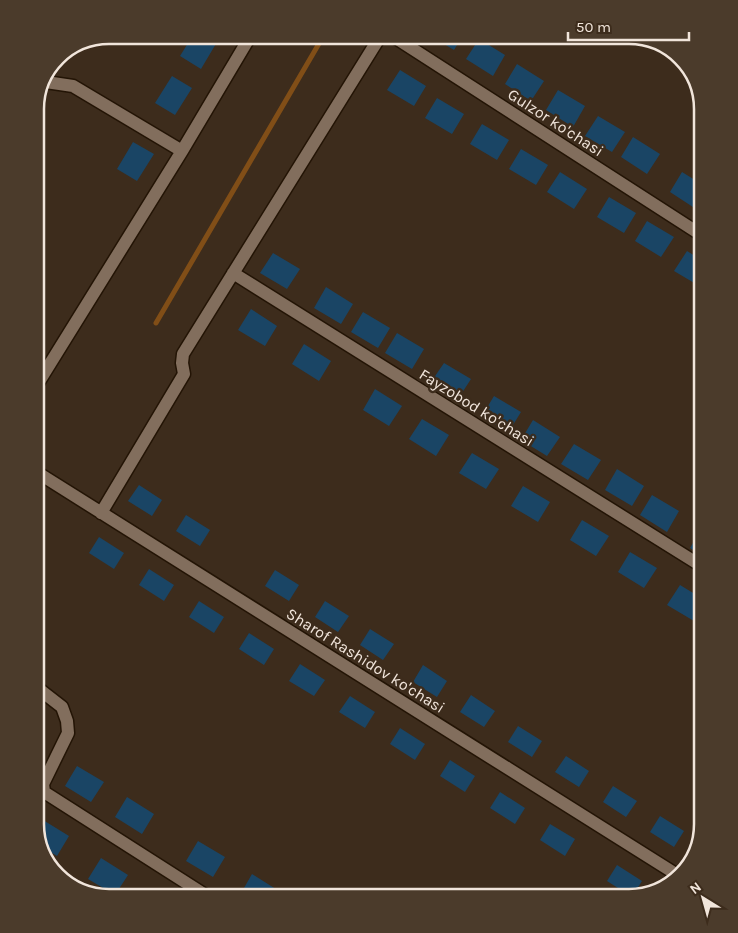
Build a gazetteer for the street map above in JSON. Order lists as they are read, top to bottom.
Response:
{
  "streets": {
    "street": ["Gulzor ko'chasi", "Fayzobod ko'chasi", "Sharof Rashidov ko'chasi"]
  },
  "scale_bar": "50 m",
  "north": "top left"
}
